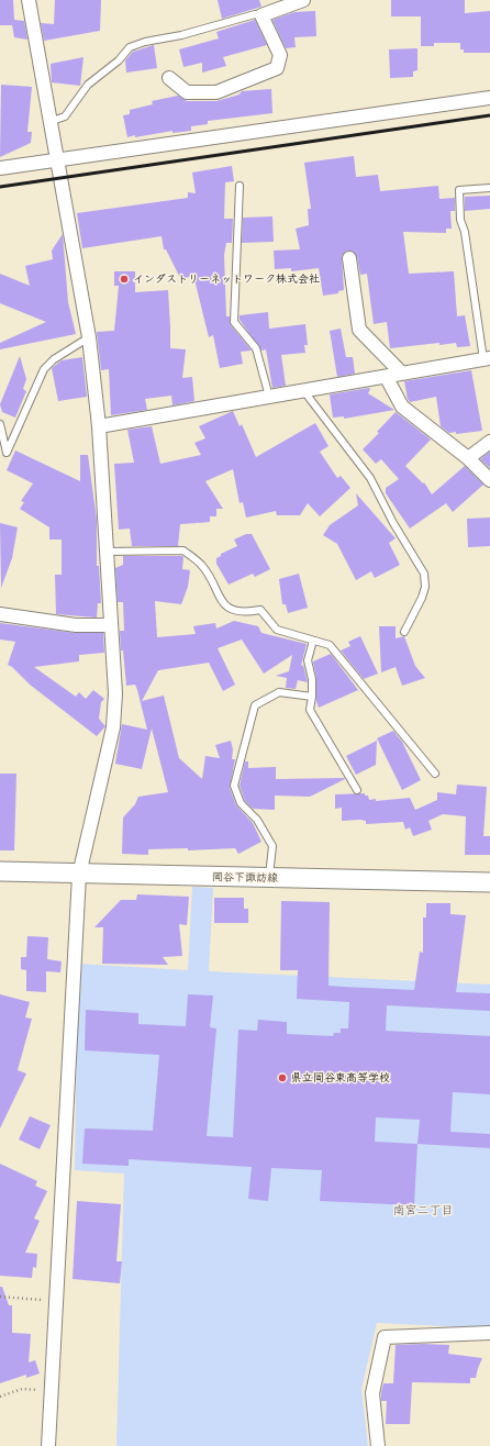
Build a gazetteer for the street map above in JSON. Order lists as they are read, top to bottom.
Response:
{
  "streets": {
    "main road": ["岡谷下諏訪線"]
  },
  "districts": ["南宮二丁目"],
  "places": ["インダストリーネットワーク株式会社", "県立岡谷東高等学校"]
}
